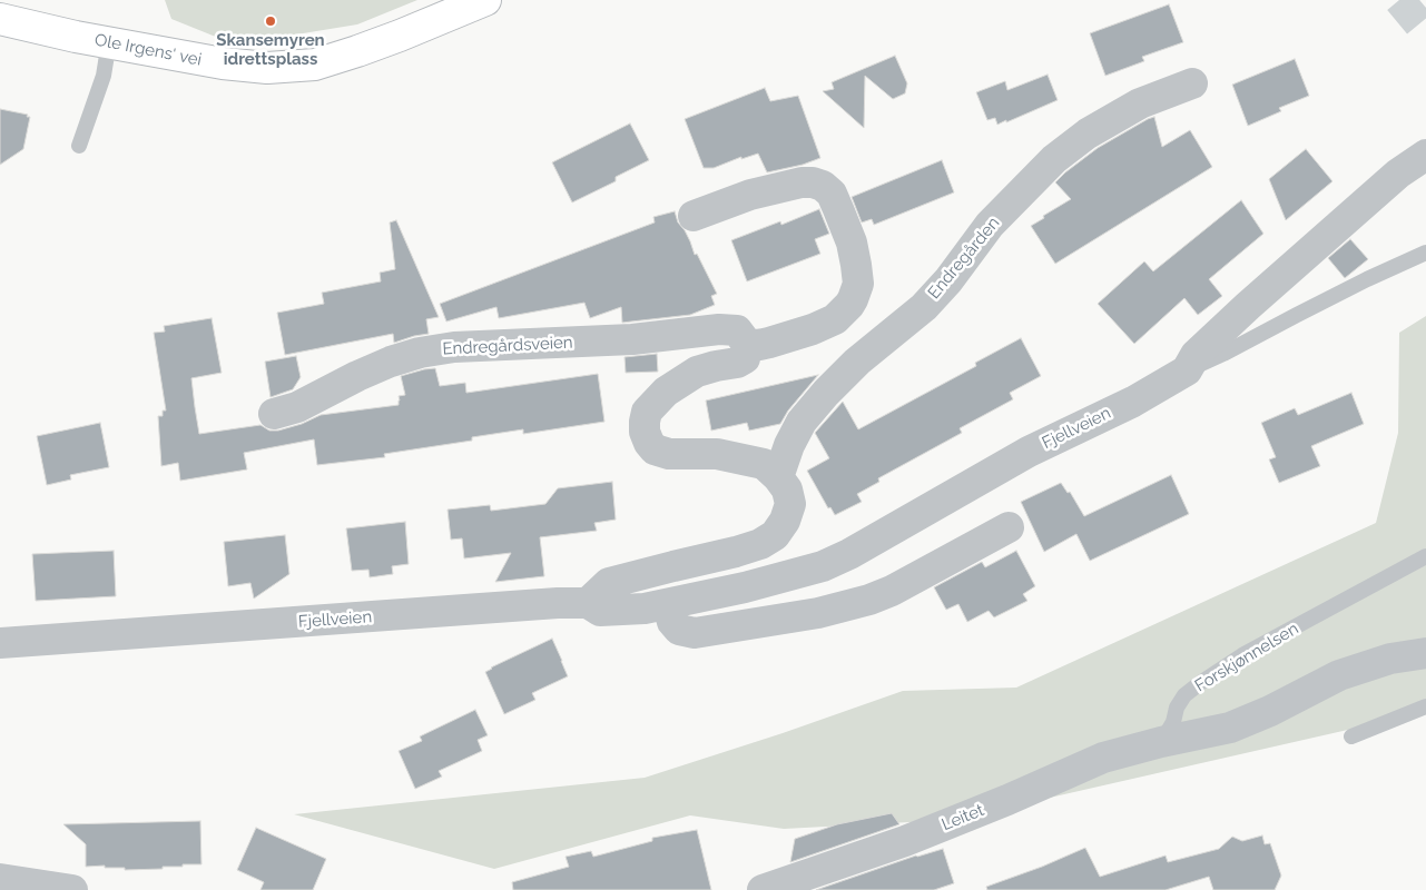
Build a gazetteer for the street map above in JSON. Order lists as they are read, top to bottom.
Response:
{
  "streets": {
    "street": [
      "Ole Irgens' vei",
      "Endregården",
      "Endregårdsveien",
      "Fjellveien",
      "Leitet"
    ],
    "lane": ["Forskjønnelsen"]
  },
  "crossings": [
    ["Forskjønnelsen", "Leitet"]
  ],
  "places": ["Skansemyren idrettsplass"]
}
